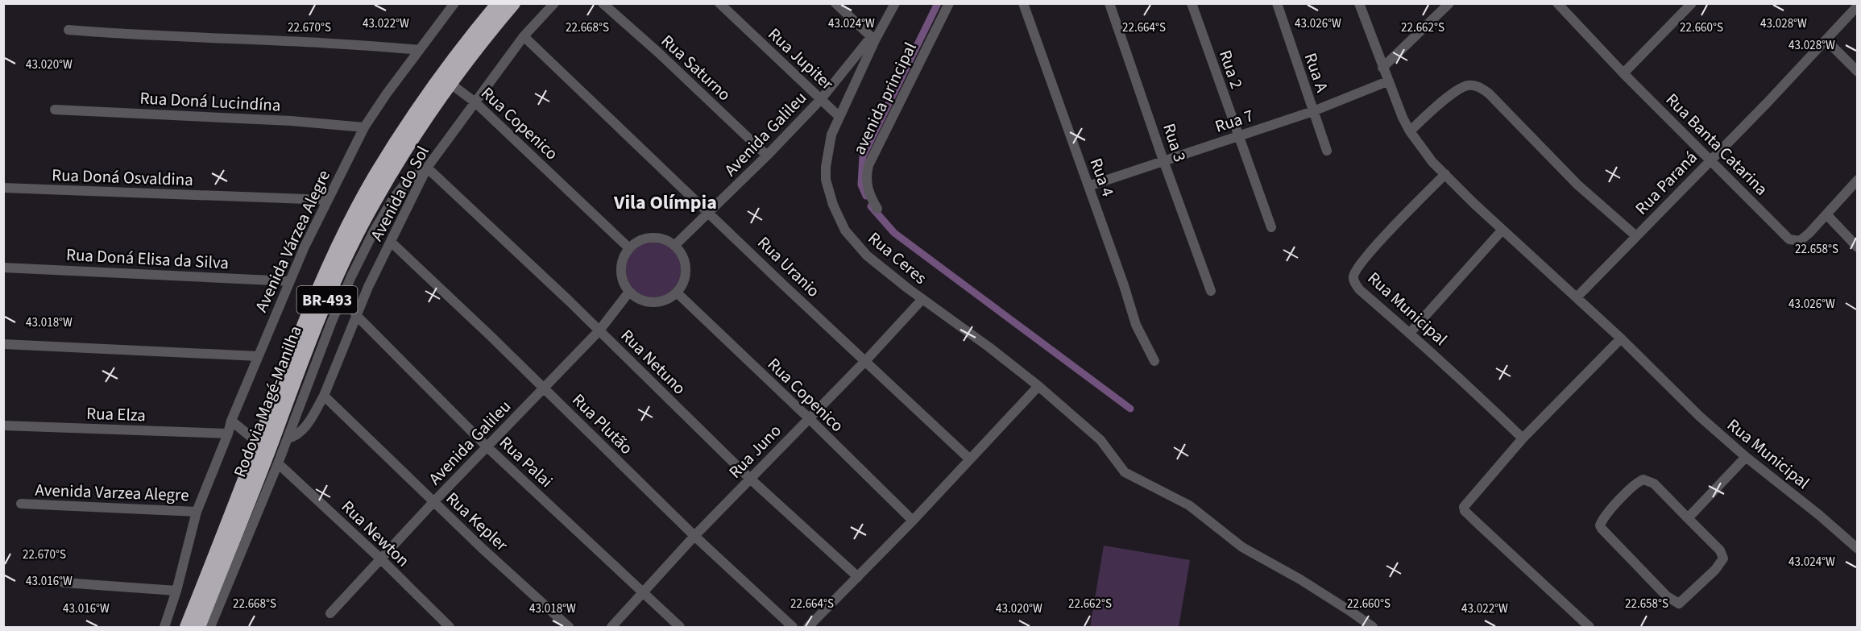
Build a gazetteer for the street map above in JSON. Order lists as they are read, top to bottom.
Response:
{
  "streets": {
    "highway": ["BR-493", "Rodovia Magé-Manilha"],
    "street": [
      "Rua Jupiter",
      "Rua Saturno",
      "Rua 2",
      "Rua A",
      "avenida principal",
      "Rua Doná Lucindína",
      "Rua 7",
      "Rua Copenico",
      "Avenida Galileu",
      "Rua 3",
      "Rua Banta Catarina",
      "Rua Doná Osvaldina",
      "Rua 4",
      "Rua Paraná",
      "Avenida do Sol",
      "Avenida Várzea Alegre",
      "Rua Ceres",
      "Rua Doná Elisa da Silva",
      "Rua Uranio",
      "Rua Municipal",
      "Rua Netuno",
      "Rua Elza",
      "Rua Plutão",
      "Rua Juno",
      "Rua Palai",
      "Avenida Varzea Alegre",
      "Rua Kepler",
      "Rua Newton"
    ]
  },
  "crossings": [
    ["Rua Jupiter", "Avenida Galileu"],
    ["Rua Jupiter", "Rua Ceres"],
    ["Rua Saturno", "Avenida Galileu"],
    ["Rua 2", "Rua 7"],
    ["Rua A", "Rua 7"],
    ["Rua Doná Lucindína", "Avenida Várzea Alegre"],
    ["Rua 7", "Rua 3"],
    ["Rua 7", "Rua 4"],
    ["Rua 7", "Rua Municipal"],
    ["Rua Copenico", "Avenida Galileu"],
    ["Rua Copenico", "Avenida do Sol"],
    ["Rua Copenico", "Rodovia Magé-Manilha"],
    ["Rua Copenico", "Rua Juno"],
    ["Avenida Galileu", "Rua Ceres"],
    ["Avenida Galileu", "Rua Uranio"],
    ["Avenida Galileu", "Rua Netuno"],
    ["Avenida Galileu", "Rua Plutão"],
    ["Avenida Galileu", "Rua Palai"],
    ["Avenida Galileu", "Rua Kepler"],
    ["Avenida Galileu", "Rua Newton"],
    ["Rua Banta Catarina", "Rua Paraná"],
    ["Rua Doná Osvaldina", "Avenida Várzea Alegre"],
    ["Rua Paraná", "Rua Municipal"],
    ["Avenida do Sol", "Rua Uranio"],
    ["Avenida do Sol", "Rua Netuno"],
    ["Avenida do Sol", "Rua Plutão"],
    ["Avenida do Sol", "Rua Palai"],
    ["Avenida do Sol", "Rua Kepler"],
    ["Avenida Várzea Alegre", "Rua Doná Elisa da Silva"],
    ["Avenida Várzea Alegre", "Rua Elza"],
    ["Avenida Várzea Alegre", "Avenida Varzea Alegre"],
    ["Rua Ceres", "Rua Juno"],
    ["Rua Uranio", "Rua Juno"],
    ["Rua Netuno", "Rua Juno"],
    ["Rua Plutão", "Rua Juno"],
    ["Rua Juno", "Rua Palai"]
  ],
  "districts": ["Vila Olímpia"],
  "coordinates": [
    "43.028°W",
    "43.022°W",
    "43.024°W",
    "43.026°W",
    "22.670°S",
    "22.668°S",
    "22.664°S",
    "22.662°S",
    "22.660°S",
    "43.020°W",
    "22.658°S",
    "43.018°W",
    "43.016°W"
  ]
}
